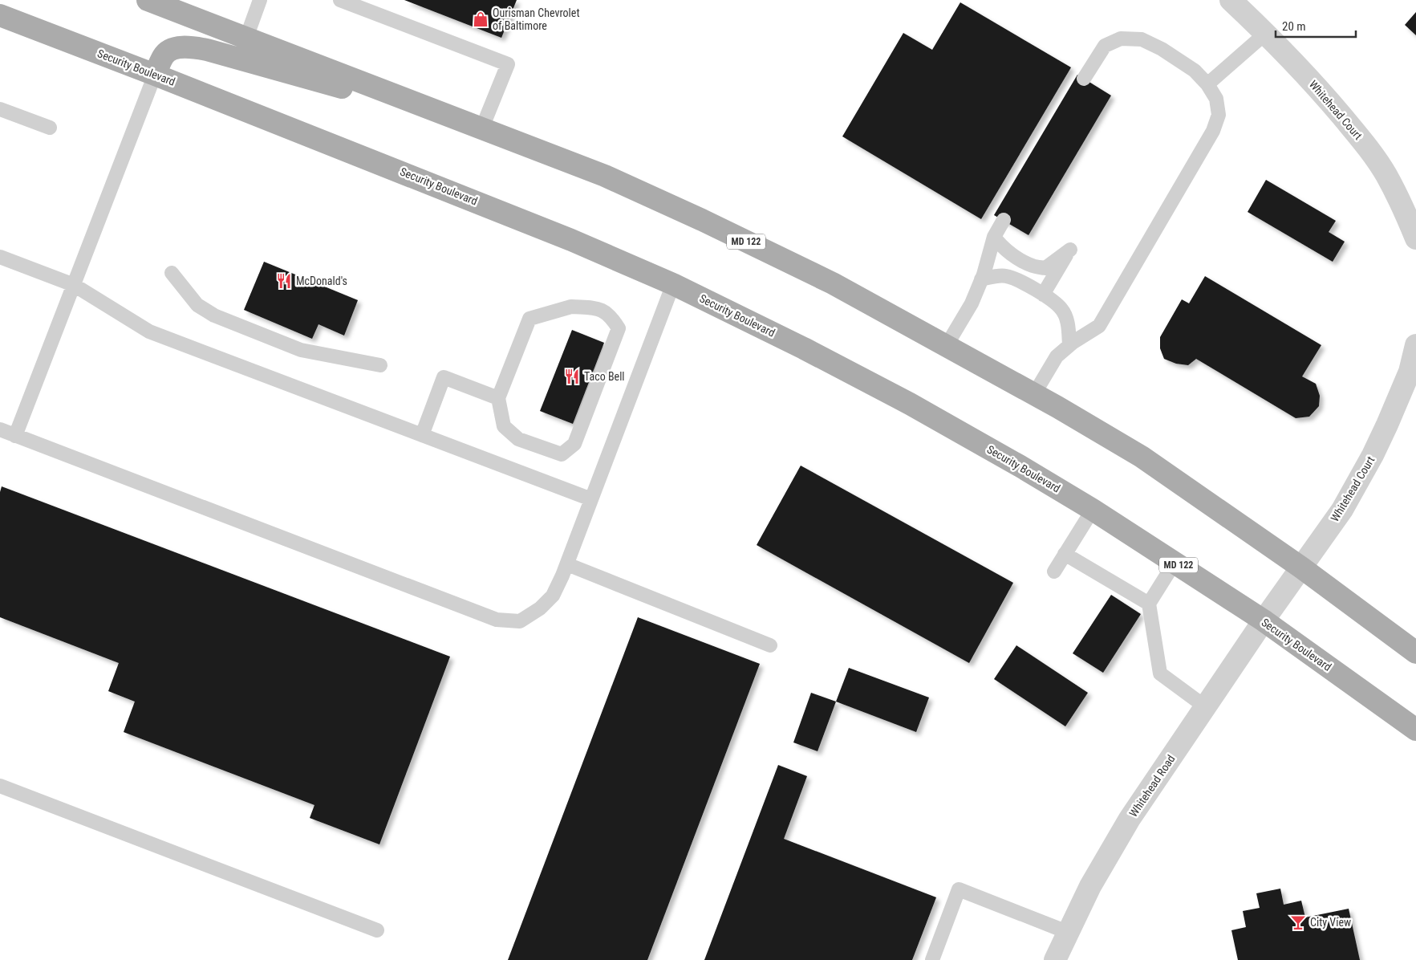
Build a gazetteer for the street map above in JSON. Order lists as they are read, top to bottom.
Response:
{
  "streets": {
    "main road": ["Security Boulevard", "MD 122"],
    "street": ["Whitehead Court", "Whitehead Road"]
  },
  "crossings": [
    ["Security Boulevard", "Whitehead Court"],
    ["Security Boulevard", "Whitehead Road"],
    ["Whitehead Court", "MD 122"],
    ["Whitehead Court", "Whitehead Road"]
  ],
  "places": {
    "shop": ["Ourisman Chevrolet of Baltimore"],
    "restaurant": ["McDonald's", "Taco Bell"],
    "bar": ["City View"]
  },
  "scale_bar": "20 m"
}
